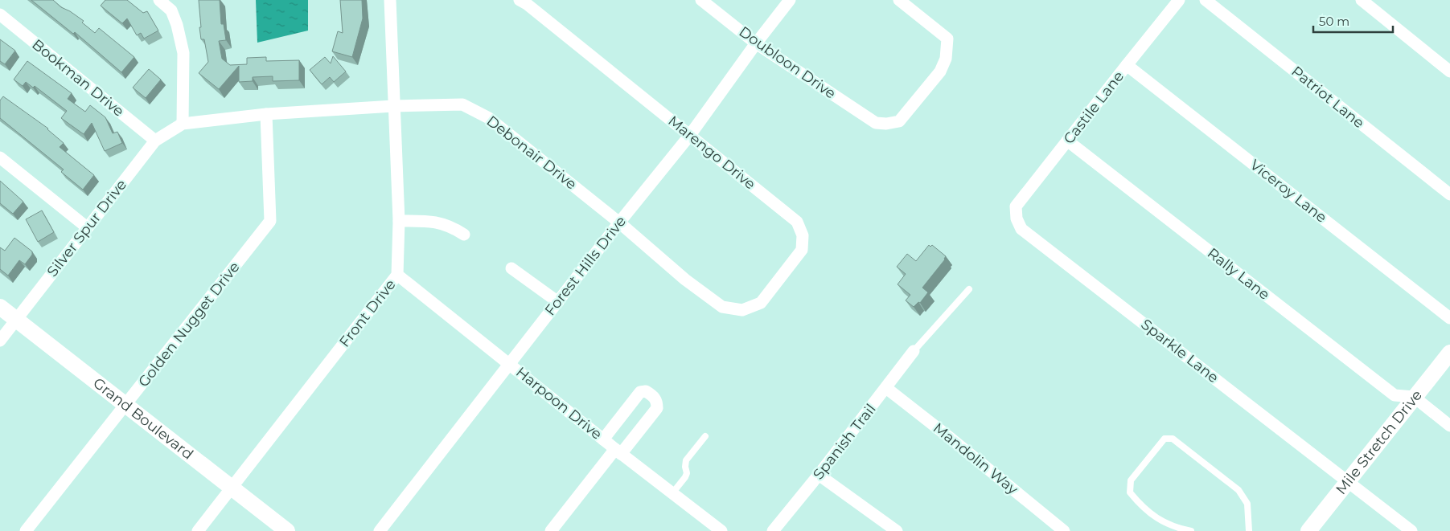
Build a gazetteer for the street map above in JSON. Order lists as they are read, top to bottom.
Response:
{
  "streets": {
    "street": [
      "Doubloon Drive",
      "Bookman Drive",
      "Patriot Lane",
      "Castile Lane",
      "Debonair Drive",
      "Marengo Drive",
      "Viceroy Lane",
      "Silver Spur Drive",
      "Forest Hills Drive",
      "Rally Lane",
      "Front Drive",
      "Golden Nugget Drive",
      "Sparkle Lane",
      "Harpoon Drive",
      "Grand Boulevard",
      "Spanish Trail",
      "Mile Stretch Drive",
      "Mandolin Way"
    ]
  },
  "crossings": [
    ["Doubloon Drive", "Forest Hills Drive"],
    ["Bookman Drive", "Silver Spur Drive"],
    ["Castile Lane", "Viceroy Lane"],
    ["Castile Lane", "Rally Lane"],
    ["Castile Lane", "Sparkle Lane"],
    ["Debonair Drive", "Marengo Drive"],
    ["Debonair Drive", "Silver Spur Drive"],
    ["Debonair Drive", "Forest Hills Drive"],
    ["Debonair Drive", "Front Drive"],
    ["Debonair Drive", "Golden Nugget Drive"],
    ["Marengo Drive", "Forest Hills Drive"],
    ["Silver Spur Drive", "Grand Boulevard"],
    ["Forest Hills Drive", "Harpoon Drive"],
    ["Rally Lane", "Mile Stretch Drive"],
    ["Front Drive", "Harpoon Drive"],
    ["Front Drive", "Grand Boulevard"],
    ["Golden Nugget Drive", "Grand Boulevard"],
    ["Sparkle Lane", "Mile Stretch Drive"],
    ["Spanish Trail", "Mandolin Way"]
  ],
  "scale_bar": "50 m"
}
